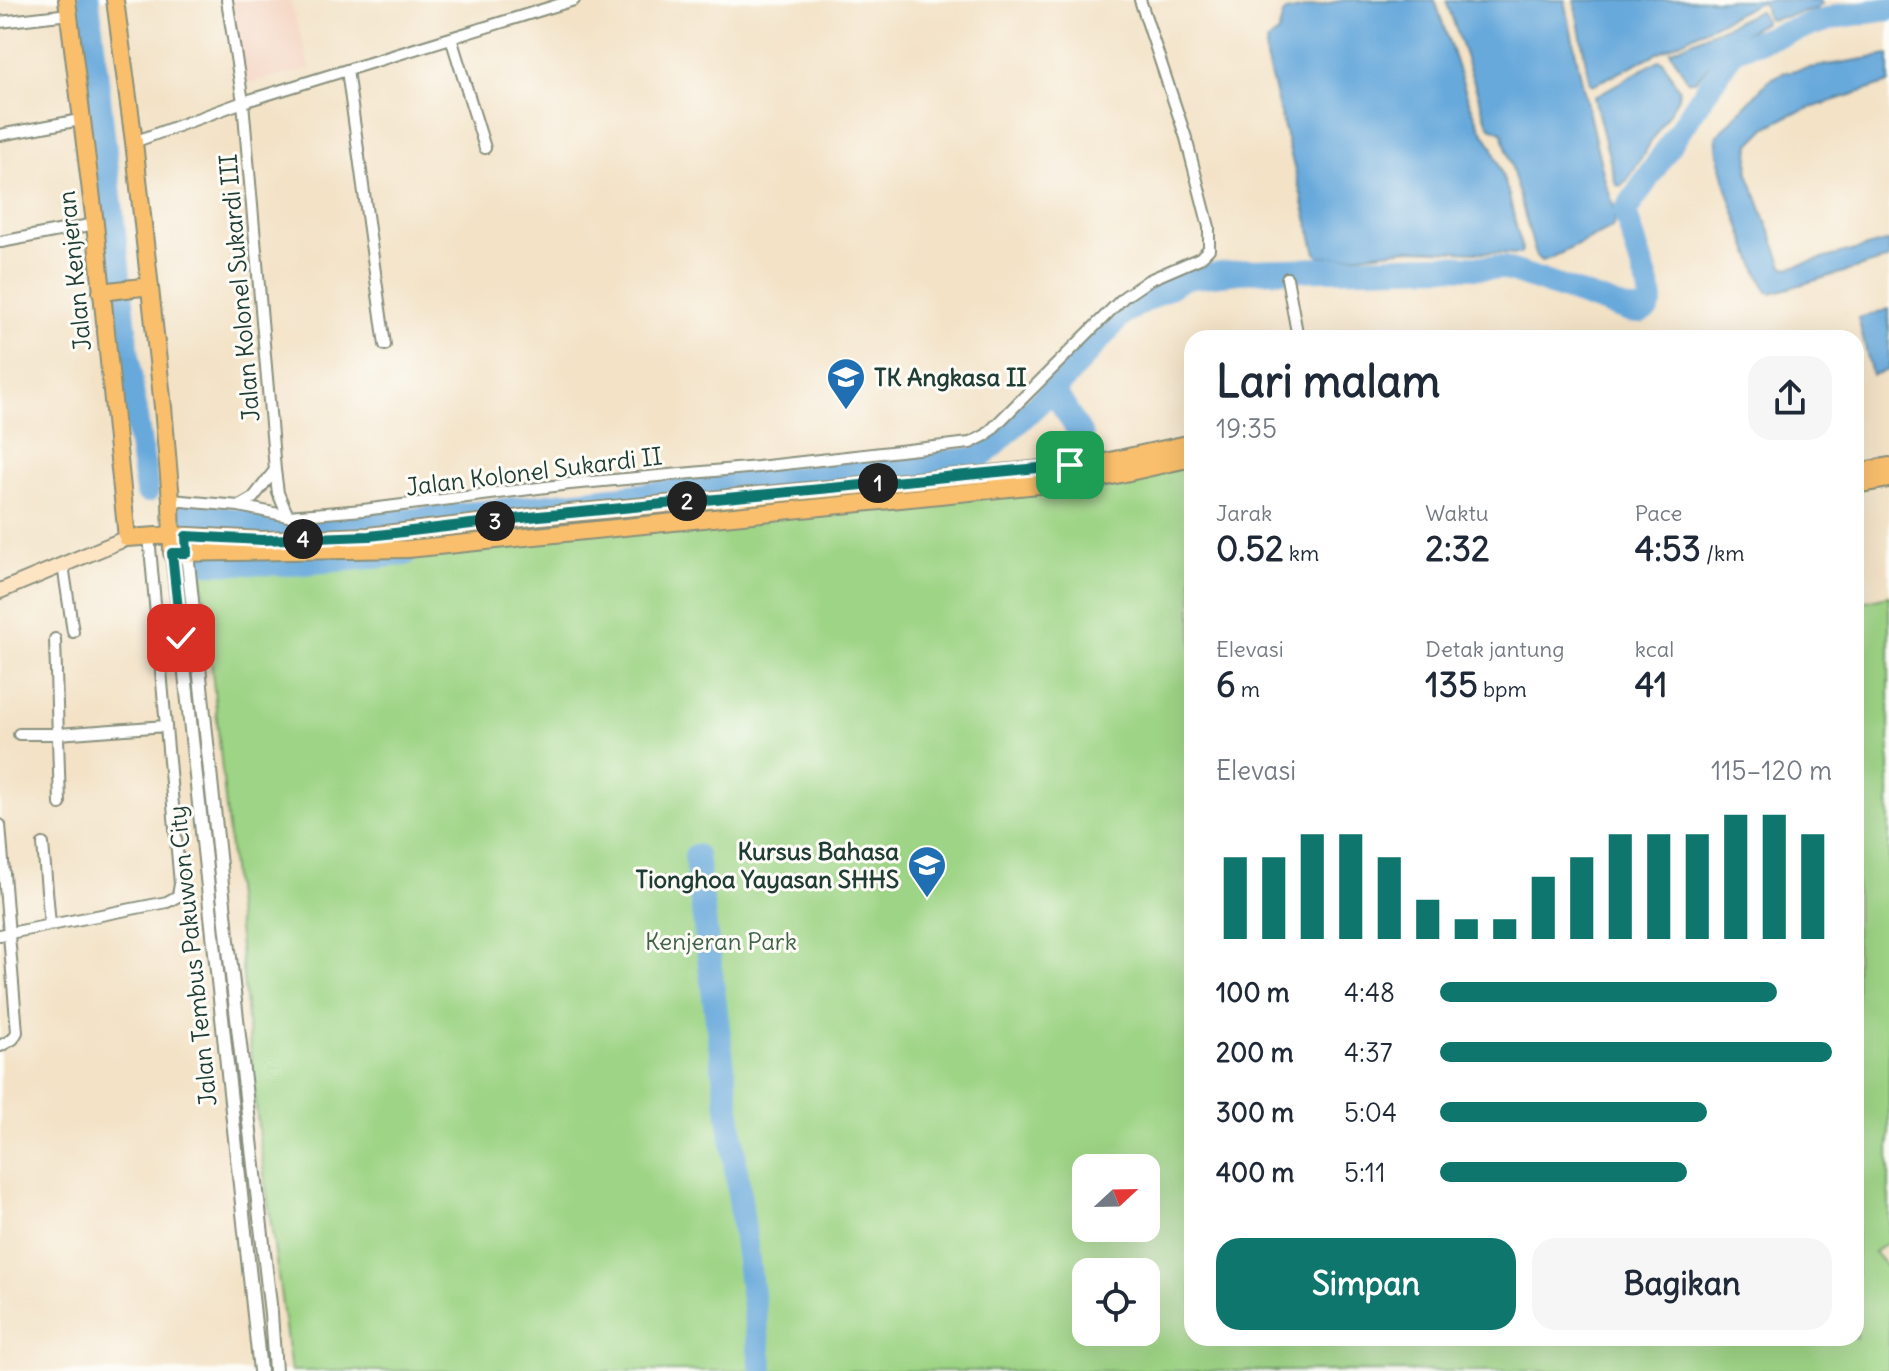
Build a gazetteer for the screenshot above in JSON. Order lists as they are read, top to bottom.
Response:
{
  "streets": {
    "main road": ["Jalan Kenjeran"],
    "street": ["Jalan Kolonel Sukardi III", "Jalan Kolonel Sukardi II", "Jalan Tembus Pakuwon City"]
  },
  "crossings": [
    ["Jalan Kolonel Sukardi III", "Jalan Kolonel Sukardi II"]
  ],
  "parks": ["Kenjeran Park"],
  "places": {
    "school or university": ["TK Angkasa II", "Kursus Bahasa Tionghoa Yayasan SHHS"]
  },
  "north": "right",
  "page": {
    "heading": ["Lari malam", "19:35"],
    "pins": [
      "1",
      "2",
      "3",
      "4"
    ],
    "stats": [
      ["Jarak", "0.52 km"],
      ["Waktu", "2:32"],
      ["Pace", "4:53 /km"],
      ["Elevasi", "6 m"],
      ["Detak jantung", "135 bpm"],
      ["kcal", "41"]
    ],
    "chart": ["Elevasi", "115–120 m"],
    "list": [
      {
        "name": "100 m",
        "note": "4:48"
      },
      {
        "name": "200 m",
        "note": "4:37"
      },
      {
        "name": "300 m",
        "note": "5:04"
      },
      {
        "name": "400 m",
        "note": "5:11"
      }
    ],
    "buttons": ["Simpan", "Bagikan"]
  }
}
